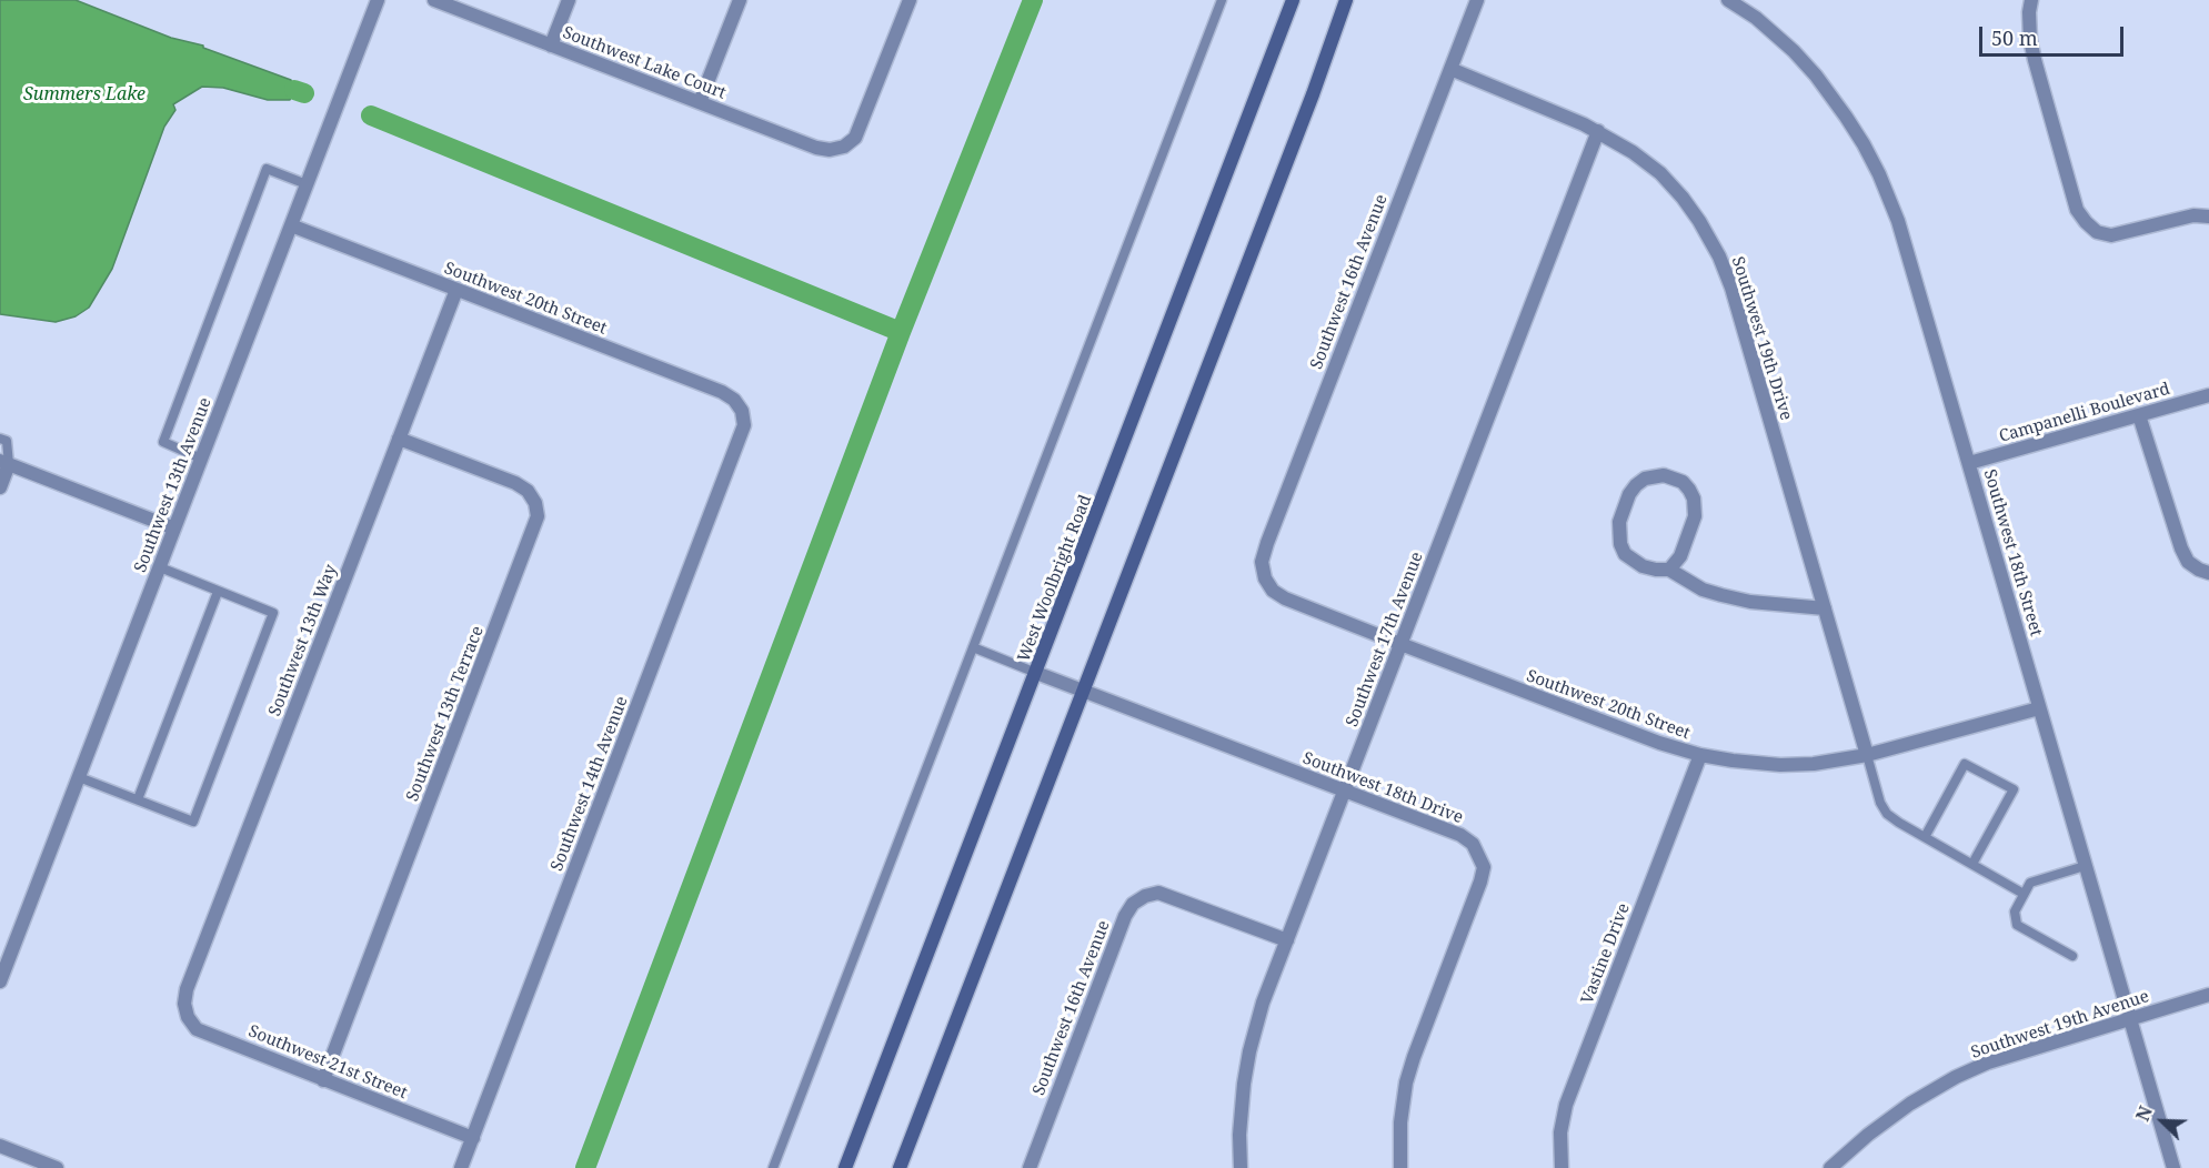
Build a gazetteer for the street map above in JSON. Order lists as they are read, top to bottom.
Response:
{
  "streets": {
    "main road": ["West Woolbright Road"],
    "street": [
      "Southwest Lake Court",
      "Southwest 16th Avenue",
      "Southwest 20th Street",
      "Southwest 19th Drive",
      "Campanelli Boulevard",
      "Southwest 13th Avenue",
      "Southwest 18th Street",
      "Southwest 17th Avenue",
      "Southwest 13th Way",
      "Southwest 13th Terrace",
      "Southwest 14th Avenue",
      "Southwest 18th Drive",
      "Vastine Drive",
      "Southwest 19th Avenue",
      "Southwest 21st Street"
    ]
  },
  "crossings": [
    ["Southwest 16th Avenue", "Southwest 20th Street"],
    ["Southwest 16th Avenue", "Southwest 19th Drive"],
    ["Southwest 16th Avenue", "Southwest 17th Avenue"],
    ["Southwest 20th Street", "Southwest 19th Drive"],
    ["Southwest 20th Street", "Southwest 13th Avenue"],
    ["Southwest 20th Street", "Southwest 18th Street"],
    ["Southwest 20th Street", "Southwest 17th Avenue"],
    ["Southwest 20th Street", "Southwest 13th Way"],
    ["Southwest 20th Street", "Southwest 14th Avenue"],
    ["Southwest 20th Street", "Vastine Drive"],
    ["Southwest 19th Drive", "Southwest 17th Avenue"],
    ["Campanelli Boulevard", "Southwest 18th Street"],
    ["Southwest 18th Street", "Southwest 19th Avenue"],
    ["West Woolbright Road", "Southwest 18th Drive"],
    ["Southwest 17th Avenue", "Southwest 18th Drive"],
    ["Southwest 13th Way", "Southwest 13th Terrace"],
    ["Southwest 13th Way", "Southwest 21st Street"],
    ["Southwest 13th Terrace", "Southwest 21st Street"],
    ["Southwest 14th Avenue", "Southwest 21st Street"]
  ],
  "water": ["Summers Lake"],
  "scale_bar": "50 m",
  "north": "top left"
}
